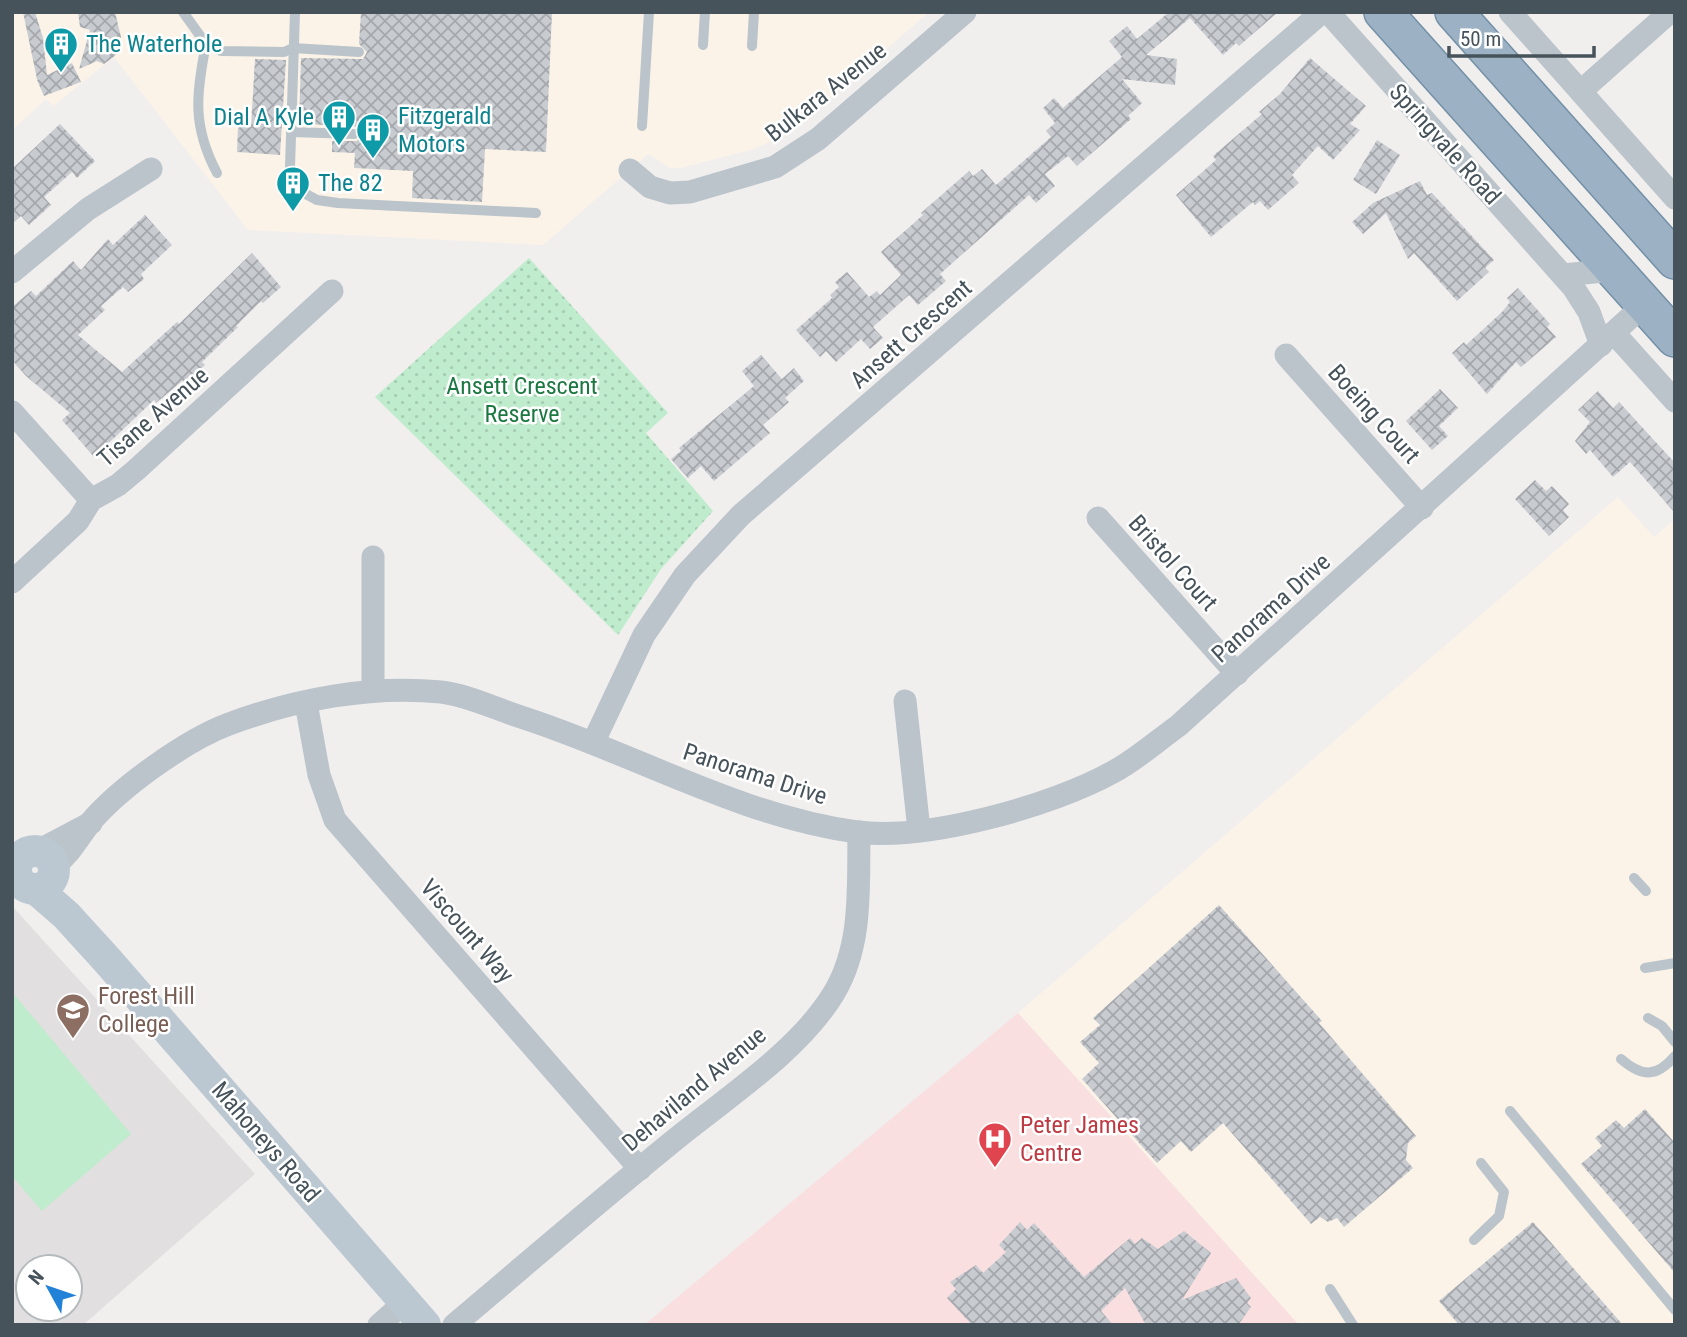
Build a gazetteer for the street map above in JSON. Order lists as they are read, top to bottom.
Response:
{
  "streets": {
    "highway": ["Springvale Road"],
    "main road": ["Mahoneys Road"],
    "street": [
      "Bulkara Avenue",
      "Ansett Crescent",
      "Boeing Court",
      "Tisane Avenue",
      "Bristol Court",
      "Panorama Drive",
      "Viscount Way",
      "Dehaviland Avenue"
    ]
  },
  "crossings": [
    ["Springvale Road", "Panorama Drive"],
    ["Ansett Crescent", "Panorama Drive"],
    ["Boeing Court", "Panorama Drive"],
    ["Bristol Court", "Panorama Drive"],
    ["Panorama Drive", "Viscount Way"],
    ["Panorama Drive", "Dehaviland Avenue"],
    ["Panorama Drive", "Mahoneys Road"],
    ["Viscount Way", "Dehaviland Avenue"]
  ],
  "parks": ["Ansett Crescent Reserve"],
  "places": {
    "building": [
      "The Waterhole",
      "Dial A Kyle",
      "Fitzgerald Motors",
      "The 82"
    ],
    "school or university": ["Forest Hill College"],
    "hospital": ["Peter James Centre"]
  },
  "scale_bar": "50 m",
  "north": "top left"
}
